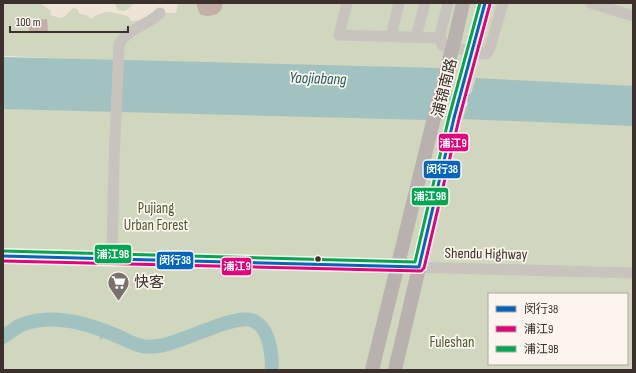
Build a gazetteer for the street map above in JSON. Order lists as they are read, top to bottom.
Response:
{
  "streets": {
    "main road": ["浦锦南路"],
    "street": ["Shendu Highway"]
  },
  "crossings": [
    ["浦锦南路", "Shendu Highway"]
  ],
  "water": ["Yaojiabang"],
  "parks": ["Pujiang Urban Forest", "Fuleshan"],
  "places": {
    "supermarket": ["快客"]
  },
  "lines": ["transit line 闵行38", "transit line 浦江9B", "transit line 浦江9"],
  "legend": ["闵行38", "浦江9", "浦江9B"],
  "scale_bar": "100 m"
}
